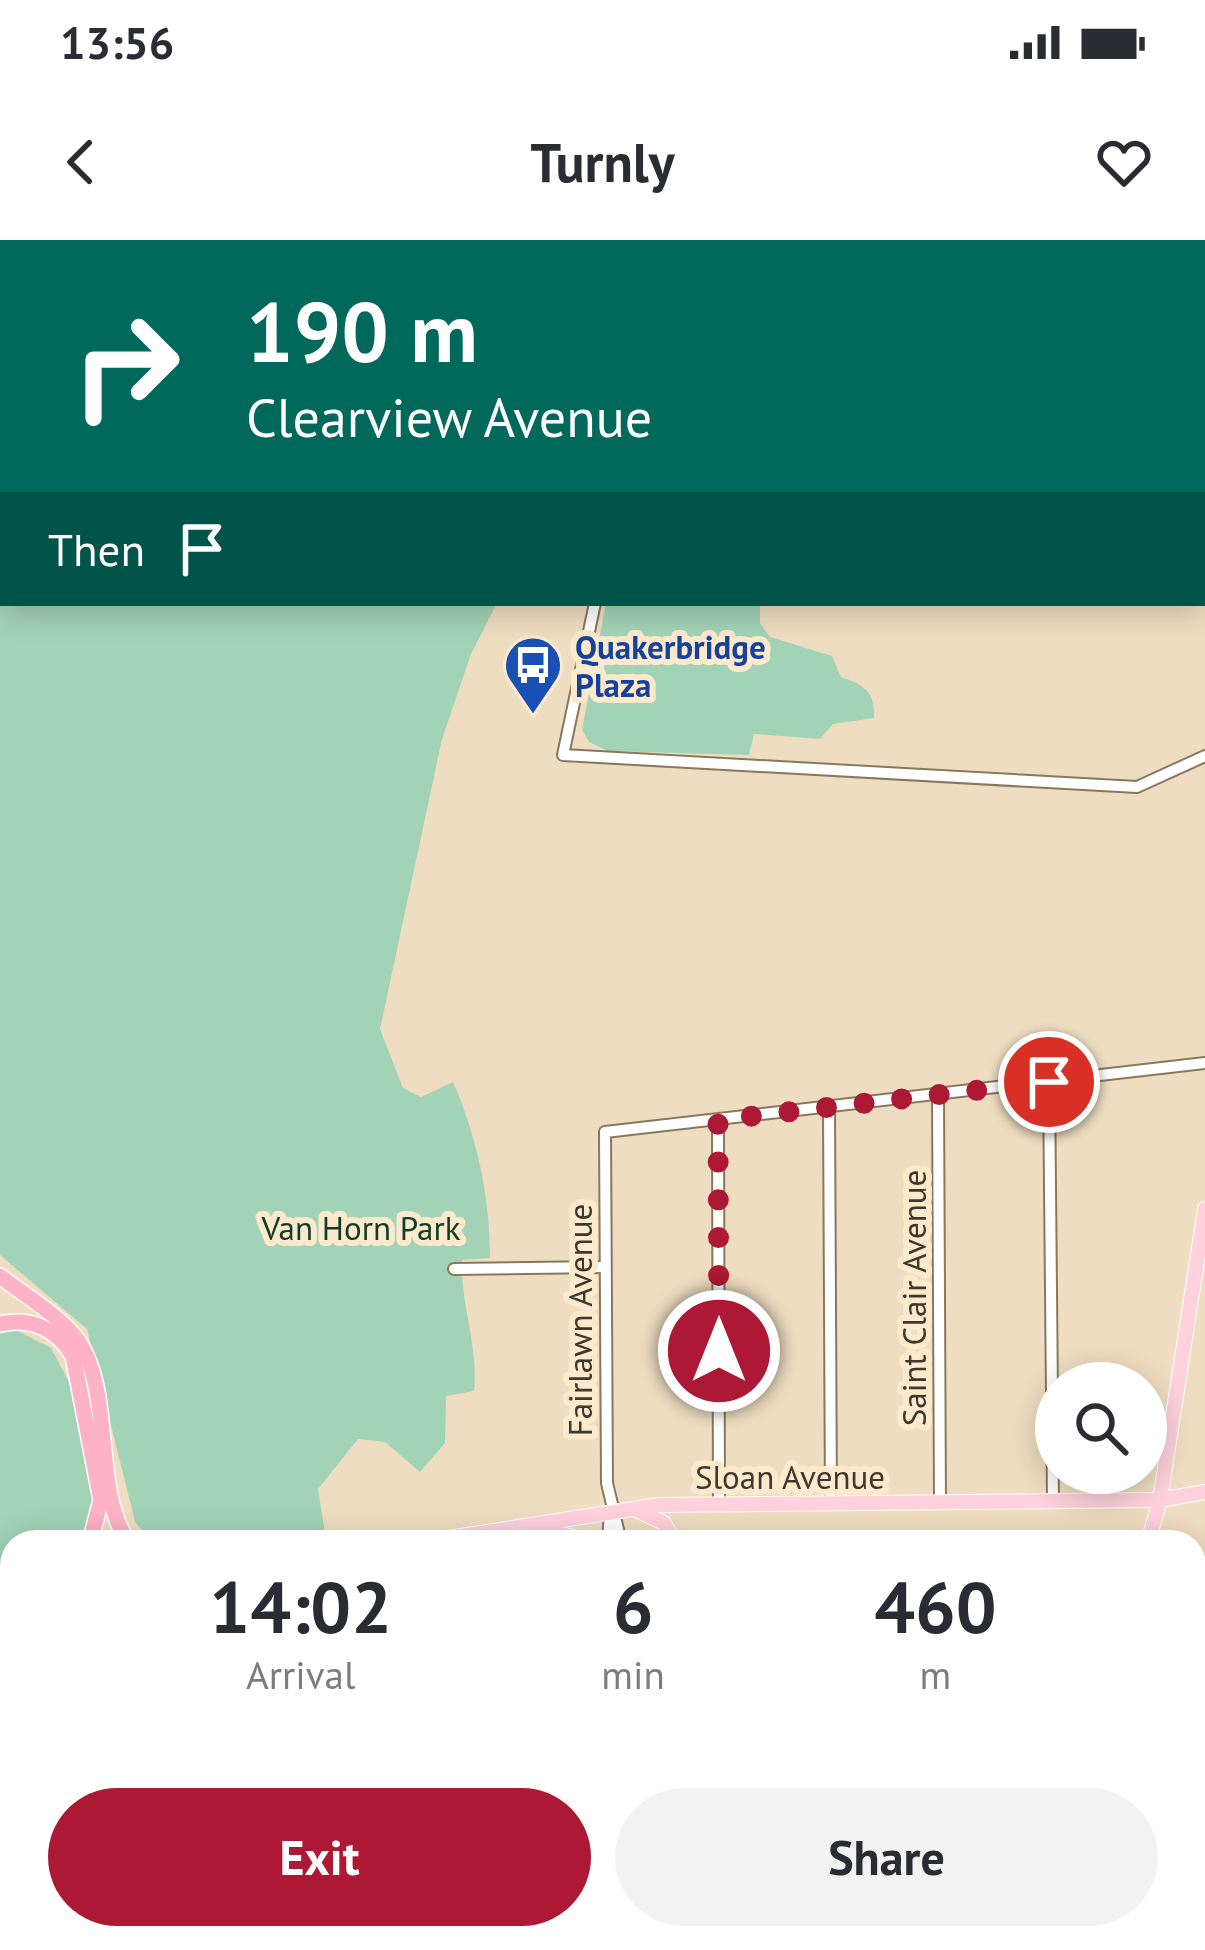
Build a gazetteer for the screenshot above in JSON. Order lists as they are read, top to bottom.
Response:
{
  "streets": {
    "main road": ["Sloan Avenue"],
    "street": ["Saint Clair Avenue", "Fairlawn Avenue"]
  },
  "crossings": [
    ["Saint Clair Avenue", "Sloan Avenue"],
    ["Fairlawn Avenue", "Sloan Avenue"]
  ],
  "parks": ["Van Horn Park"],
  "places": {
    "bus stop": ["Quakerbridge Plaza"]
  },
  "page": {
    "status": "13:56",
    "header": "Turnly",
    "turn": ["190 m", "Clearview Avenue"],
    "then": "Then",
    "eta": [
      "14:02",
      "Arrival",
      "6",
      "min",
      "460",
      "m"
    ],
    "buttons": ["Exit", "Share"]
  }
}
